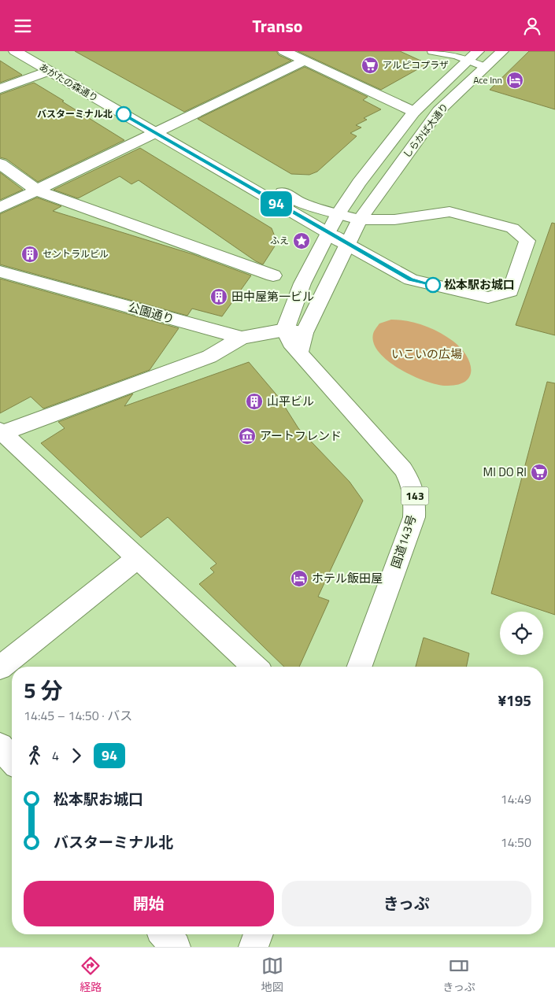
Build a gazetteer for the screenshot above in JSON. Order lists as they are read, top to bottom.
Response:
{
  "streets": {
    "main road": [
      "あがたの森通り",
      "しらかば大通り",
      "公園通り",
      "143",
      "国道143号"
    ]
  },
  "crossings": [
    ["あがたの森通り", "しらかば大通り"],
    ["公園通り", "国道143号"]
  ],
  "parks": ["いこいの広場"],
  "places": {
    "supermarket": ["アルピコプラザ", "MI DO RI"],
    "hotel": ["Ace Inn", "ホテル飯田屋"],
    "other": ["バスターミナル北", "松本駅お城口"],
    "place": ["ふえ"],
    "building": ["セントラルビル", "田中屋第一ビル", "山平ビル"],
    "museum": ["アートフレンド"]
  },
  "lines": ["bus line 94"],
  "page": {
    "header": "Transo",
    "on_map": "94",
    "heading": ["5 分", "14:45 – 14:50 · バス", "¥195"],
    "legs": ["4", "94"],
    "list": [
      {
        "name": "松本駅お城口",
        "value": "14:49"
      },
      {
        "name": "バスターミナル北",
        "value": "14:50"
      }
    ],
    "buttons": ["開始", "きっぷ"],
    "tabs": ["経路", "地図", "きっぷ"]
  }
}
